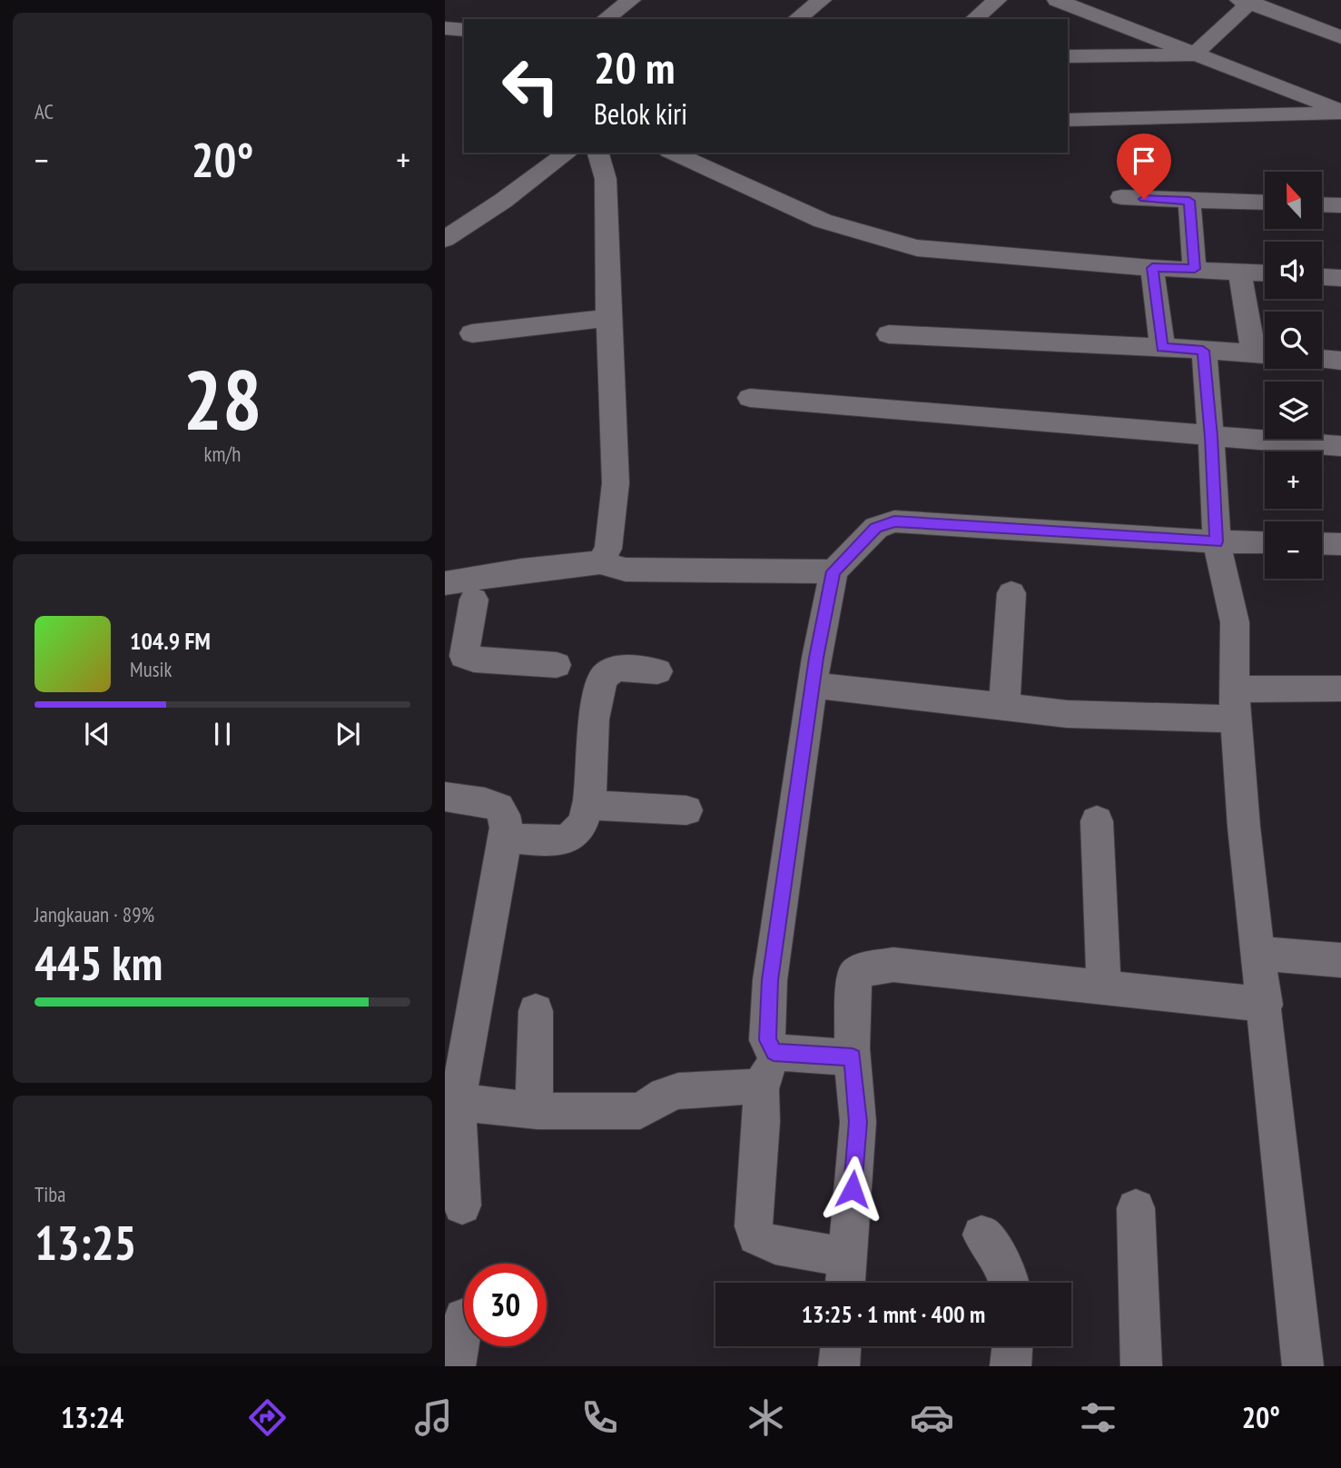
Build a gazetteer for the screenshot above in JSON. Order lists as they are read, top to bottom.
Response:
{
  "north": "top",
  "page": {
    "tile": [
      "AC",
      ["28", "km/h"],
      ["Jangkauan · 89%", "445 km"],
      ["Tiba", "13:25"]
    ],
    "turn": ["20 m", "Belok kiri"],
    "heat": ["−", "20°", "+"],
    "map_buttons": ["+", "−"],
    "song": ["104.9 FM", "Musik"],
    "limit": "30",
    "trip": "13:25 · 1 mnt · 400 m",
    "tabs": ["13:24", "20°"]
  }
}
